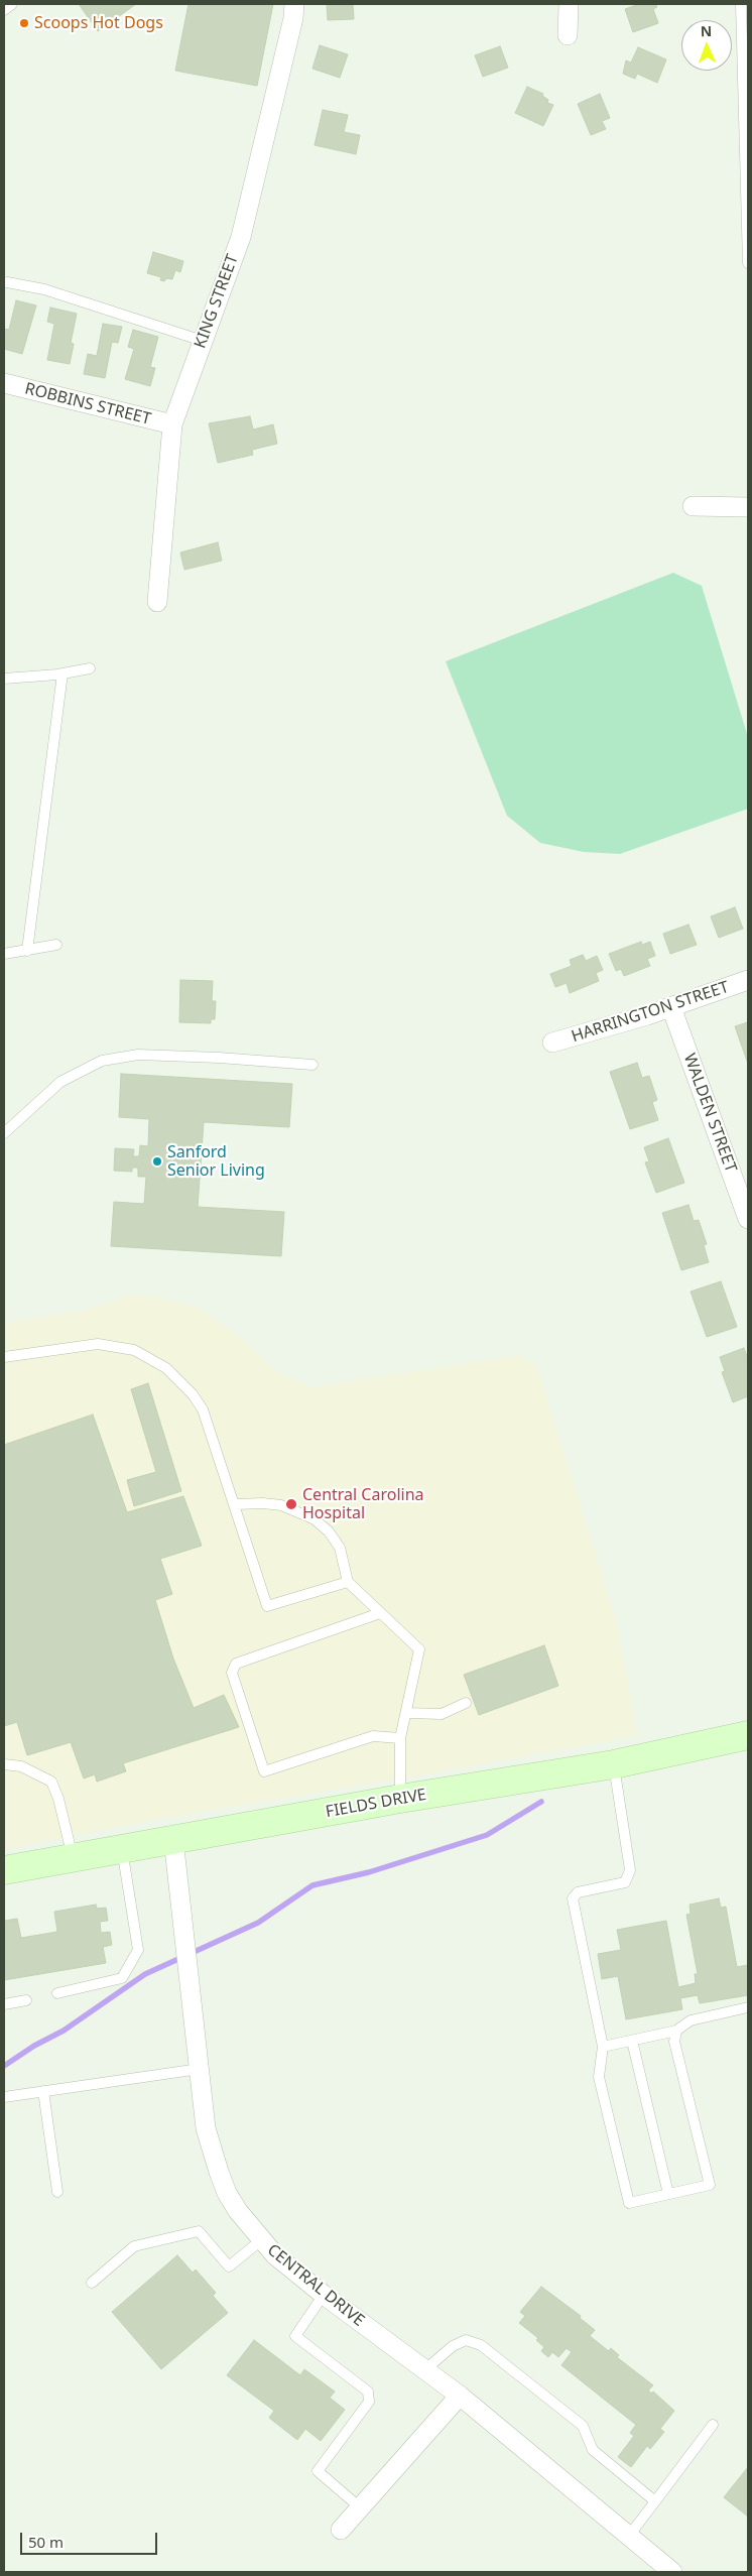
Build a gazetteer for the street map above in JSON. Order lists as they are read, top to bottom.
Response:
{
  "streets": {
    "street": [
      "KING STREET",
      "ROBBINS STREET",
      "HARRINGTON STREET",
      "WALDEN STREET",
      "FIELDS DRIVE",
      "CENTRAL DRIVE"
    ]
  },
  "crossings": [
    ["KING STREET", "ROBBINS STREET"],
    ["HARRINGTON STREET", "WALDEN STREET"],
    ["FIELDS DRIVE", "CENTRAL DRIVE"]
  ],
  "places": ["Scoops Hot Dogs", "Sanford Senior Living", "Central Carolina Hospital"],
  "scale_bar": "50 m",
  "north": "top"
}
